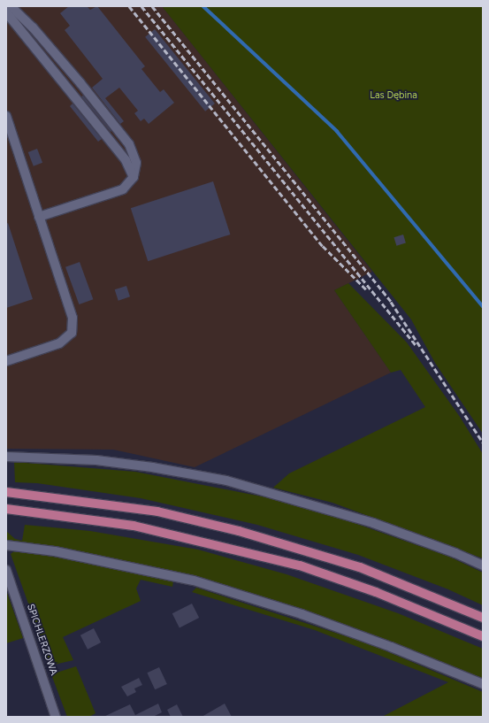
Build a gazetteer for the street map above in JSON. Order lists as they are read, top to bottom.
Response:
{
  "streets": {
    "street": ["SPICHLERZOWA"]
  },
  "parks": ["Las Dębina"]
}
